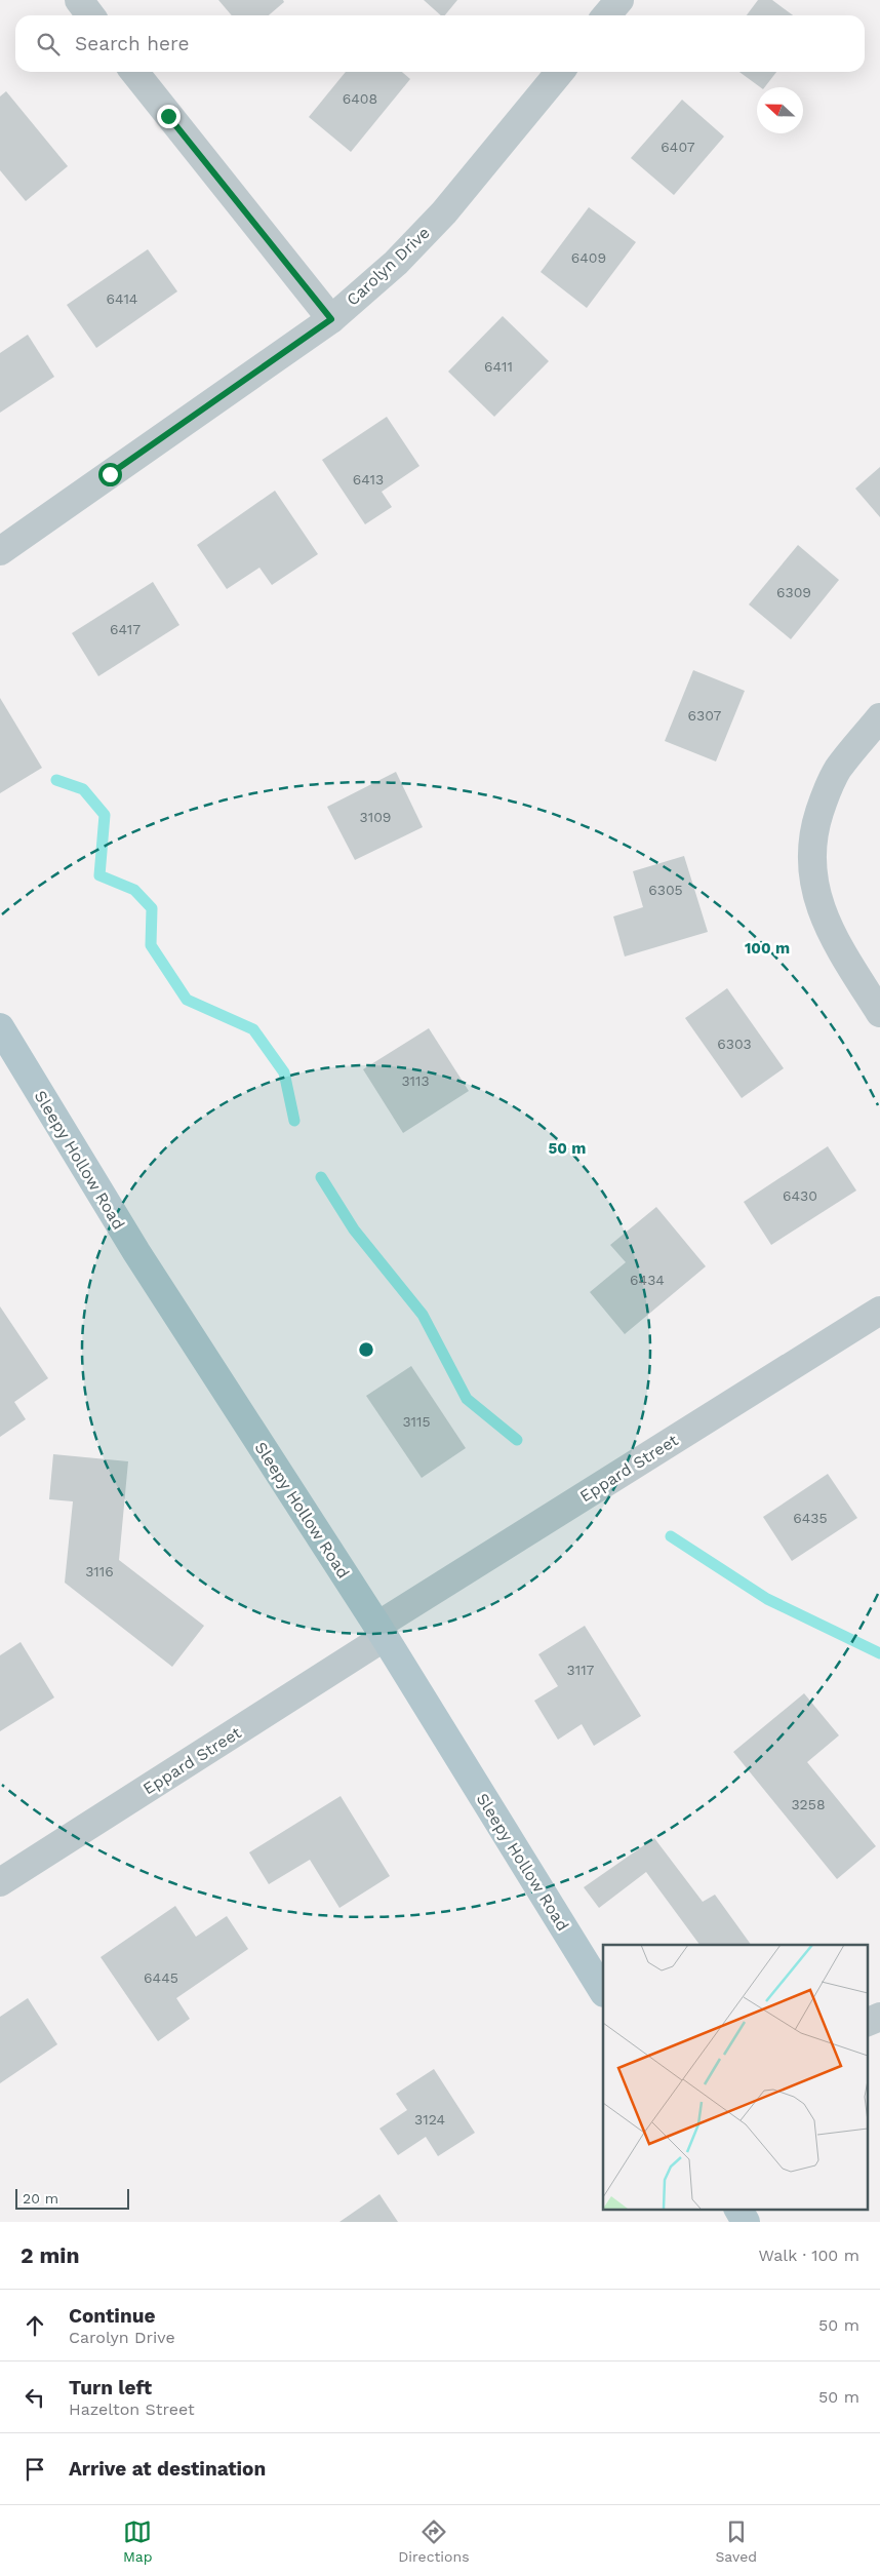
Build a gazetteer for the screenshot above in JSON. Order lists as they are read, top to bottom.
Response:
{
  "streets": {
    "main road": ["Sleepy Hollow Road"],
    "street": ["Carolyn Drive", "Eppard Street"]
  },
  "crossings": [
    ["Sleepy Hollow Road", "Eppard Street"]
  ],
  "house_numbers": [
    "6408",
    "6407",
    "6409",
    "6414",
    "6411",
    "6413",
    "6309",
    "6417",
    "6307",
    "3109",
    "6305",
    "6303",
    "3113",
    "6430",
    "6434",
    "3115",
    "6435",
    "3116",
    "3117",
    "3258",
    "6445",
    "3124"
  ],
  "scale_bar": "20 m",
  "north": "left",
  "page": {
    "search": "Search here",
    "scale": "20 m",
    "heading": ["2 min", "Walk · 100 m"],
    "list": [
      ["Continue", "Carolyn Drive", "50 m"],
      ["Turn left", "Hazelton Street", "50 m"],
      "Arrive at destination"
    ],
    "nav": ["Map", "Directions", "Saved"]
  },
  "rings": ["100 m", "50 m"]
}
